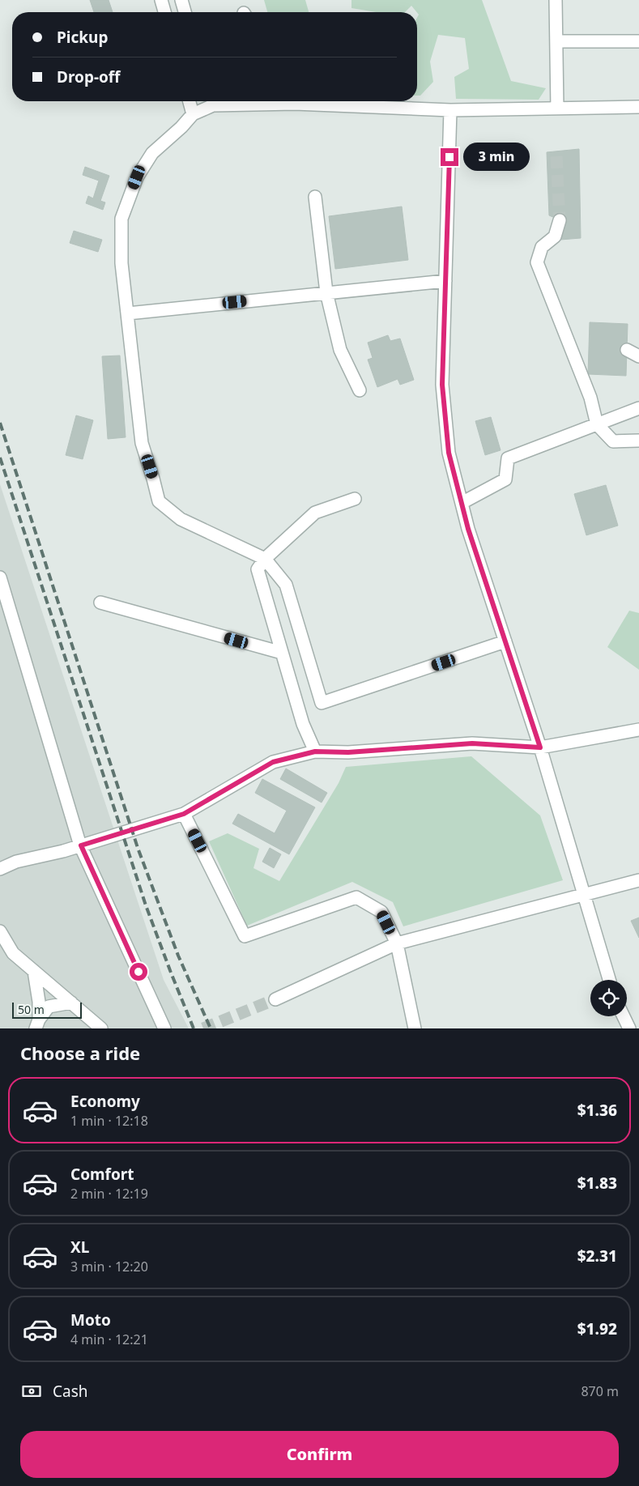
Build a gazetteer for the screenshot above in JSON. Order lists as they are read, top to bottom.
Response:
{
  "scale_bar": "50 m",
  "page": {
    "banner": ["Pickup", "Drop-off"],
    "bubble": "3 min",
    "scale": "50 m",
    "heading": "Choose a ride",
    "list": [
      {
        "name": "Economy",
        "note": "1 min · 12:18",
        "value": "$1.36"
      },
      {
        "name": "Comfort",
        "note": "2 min · 12:19",
        "value": "$1.83"
      },
      {
        "name": "XL",
        "note": "3 min · 12:20",
        "value": "$2.31"
      },
      {
        "name": "Moto",
        "note": "4 min · 12:21",
        "value": "$1.92"
      }
    ],
    "pay": ["Cash", "870 m"],
    "buttons": "Confirm"
  }
}
